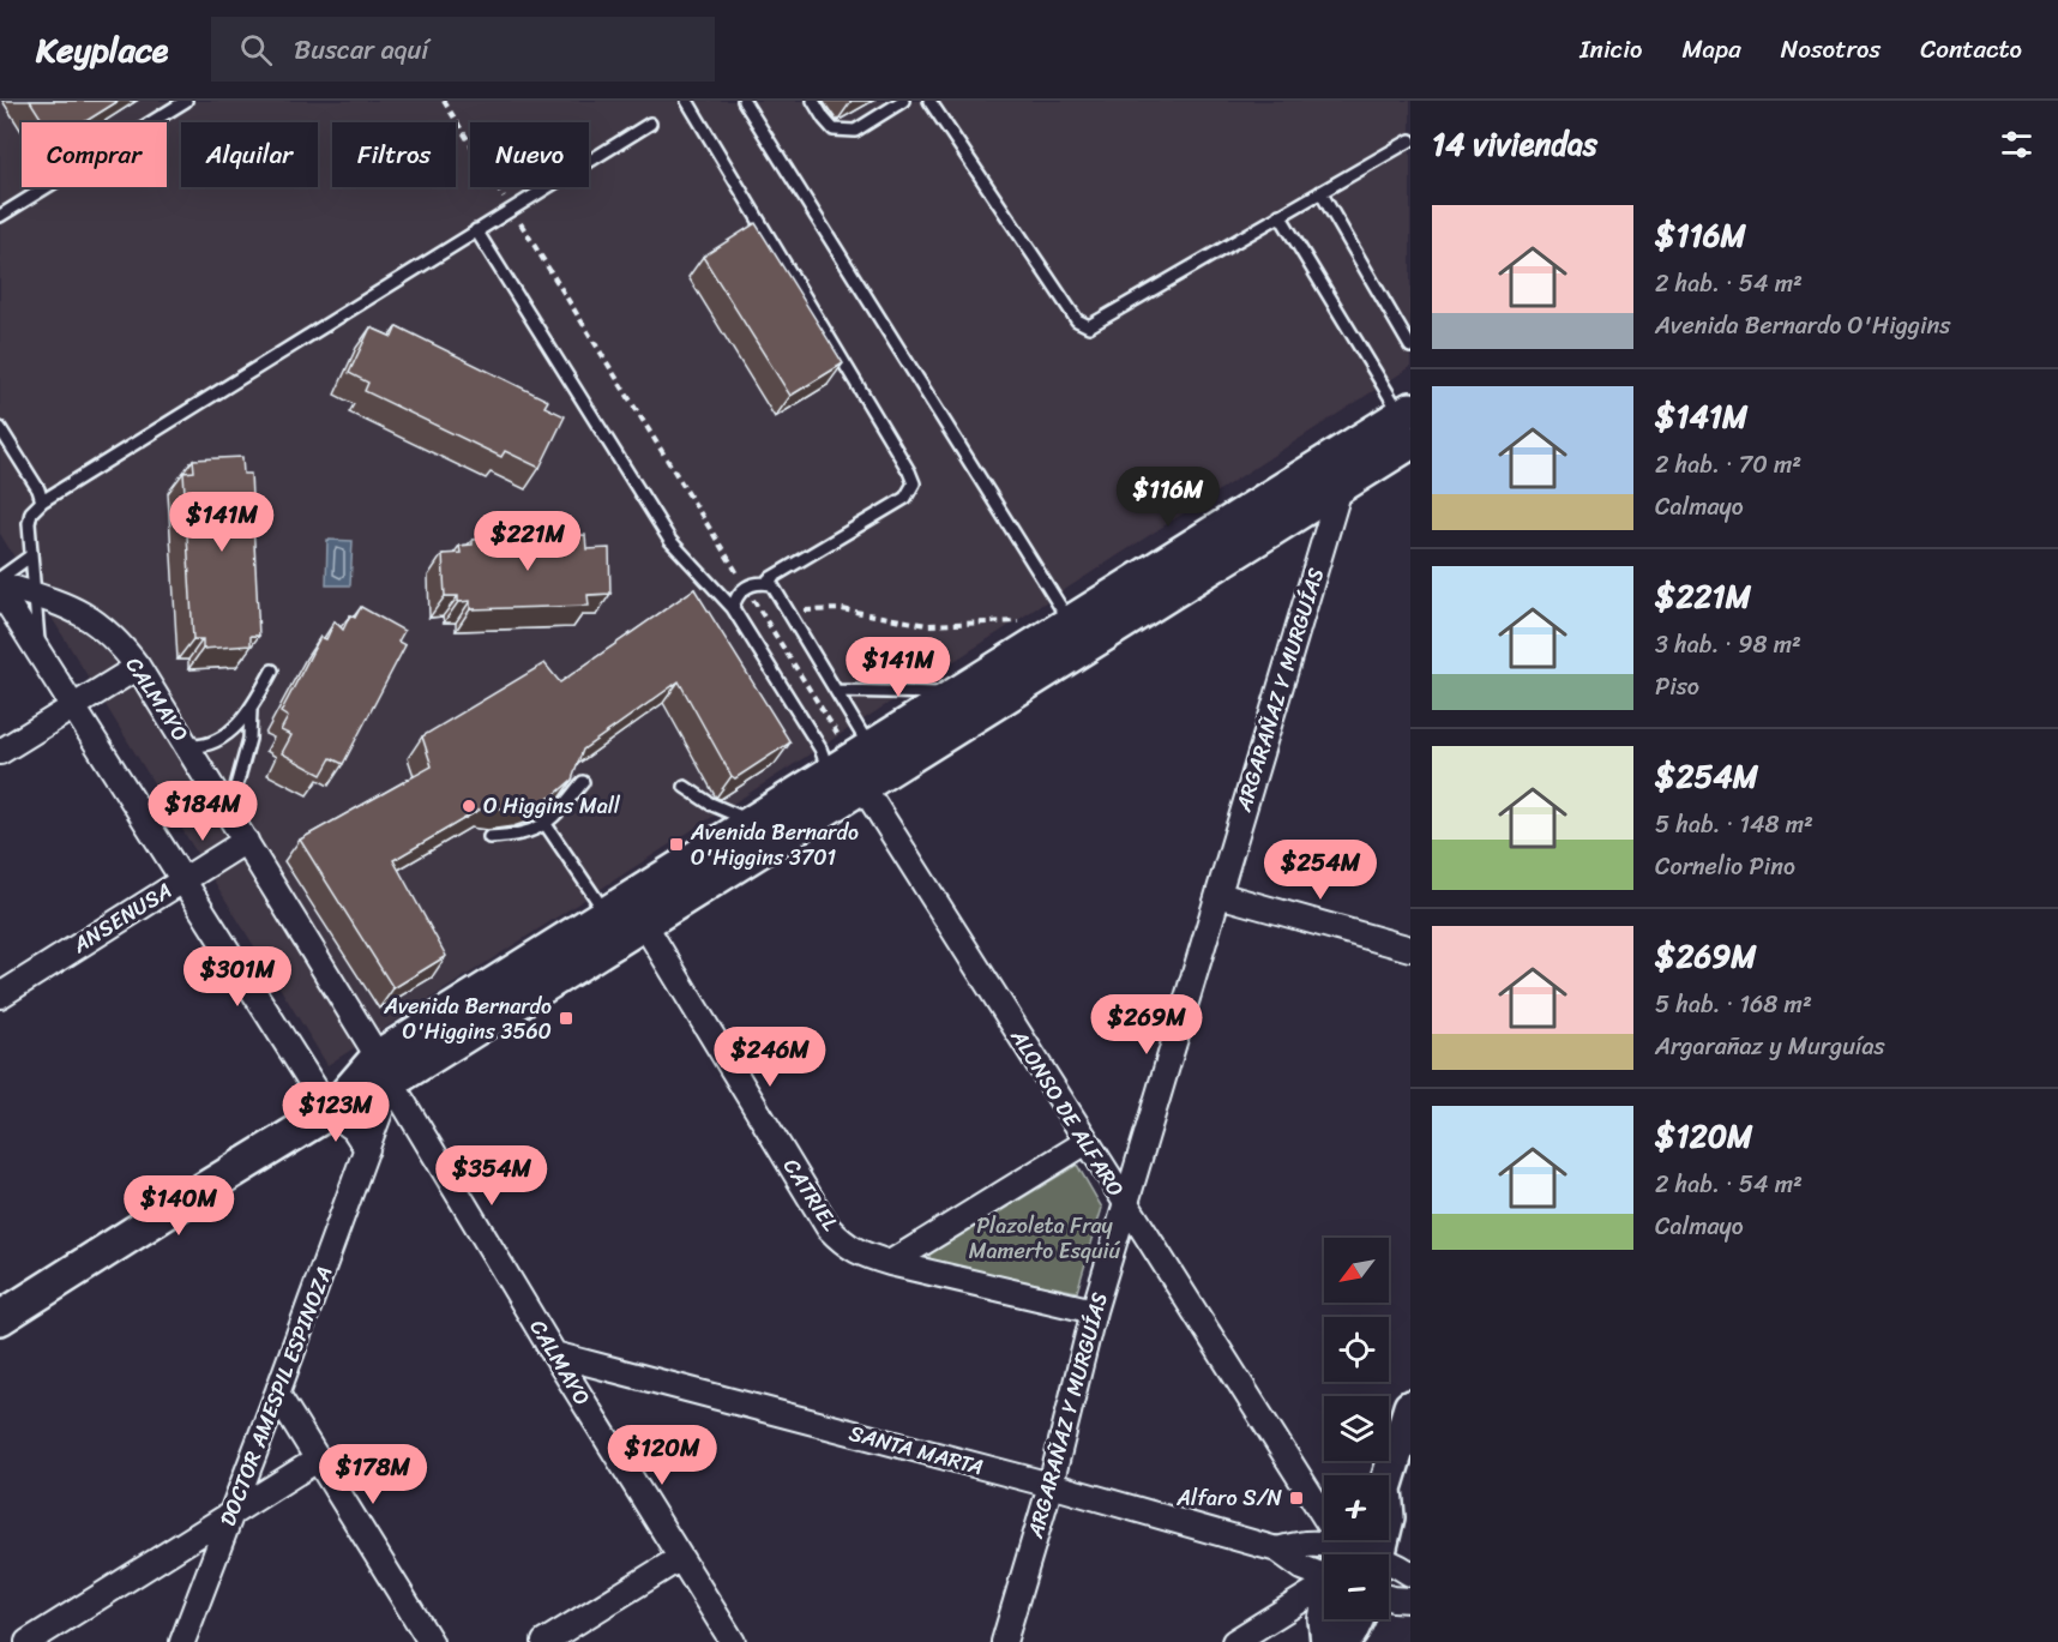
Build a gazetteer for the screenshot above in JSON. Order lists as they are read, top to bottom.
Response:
{
  "streets": {
    "street": [
      "ARGARAÑAZ Y MURGUÍAS",
      "CALMAYO",
      "ANSENUSA",
      "ALONSO DE ALFARO",
      "CATRIEL",
      "DOCTOR AMESPIL ESPINOZA",
      "SANTA MARTA"
    ]
  },
  "crossings": [
    ["ARGARAÑAZ Y MURGUÍAS", "ALONSO DE ALFARO"],
    ["ARGARAÑAZ Y MURGUÍAS", "CATRIEL"],
    ["ARGARAÑAZ Y MURGUÍAS", "SANTA MARTA"],
    ["CALMAYO", "ANSENUSA"],
    ["CALMAYO", "DOCTOR AMESPIL ESPINOZA"],
    ["CALMAYO", "SANTA MARTA"]
  ],
  "parks": ["Plazoleta Fray Mamerto Esquiú"],
  "places": {
    "other": ["O Higgins Mall"],
    "transit": ["Avenida Bernardo O'Higgins 3701", "Avenida Bernardo O'Higgins 3560", "Alfaro S/N"]
  },
  "north": "bottom left",
  "page": {
    "header": "Keyplace",
    "search": "Buscar aquí",
    "nav": [
      "Inicio",
      "Mapa",
      "Nosotros",
      "Contacto"
    ],
    "heading": "14 viviendas",
    "chip": [
      "Comprar",
      "Alquilar",
      "Filtros",
      "Nuevo"
    ],
    "list": [
      {
        "name": "$116M",
        "note": "2 hab. · 54 m² · Avenida Bernardo O'Higgins"
      },
      {
        "name": "$141M",
        "note": "2 hab. · 70 m² · Calmayo"
      },
      {
        "name": "$221M",
        "note": "3 hab. · 98 m² · Piso"
      },
      {
        "name": "$254M",
        "note": "5 hab. · 148 m² · Cornelio Pino"
      },
      {
        "name": "$269M",
        "note": "5 hab. · 168 m² · Argarañaz y Murguías"
      },
      {
        "name": "$120M",
        "note": "2 hab. · 54 m² · Calmayo"
      }
    ],
    "price": [
      "$116M",
      "$141M",
      "$221M",
      "$141M",
      "$184M",
      "$254M",
      "$301M",
      "$269M",
      "$246M",
      "$123M",
      "$354M",
      "$140M",
      "$120M",
      "$178M"
    ],
    "map_buttons": ["+", "−"]
  }
}
